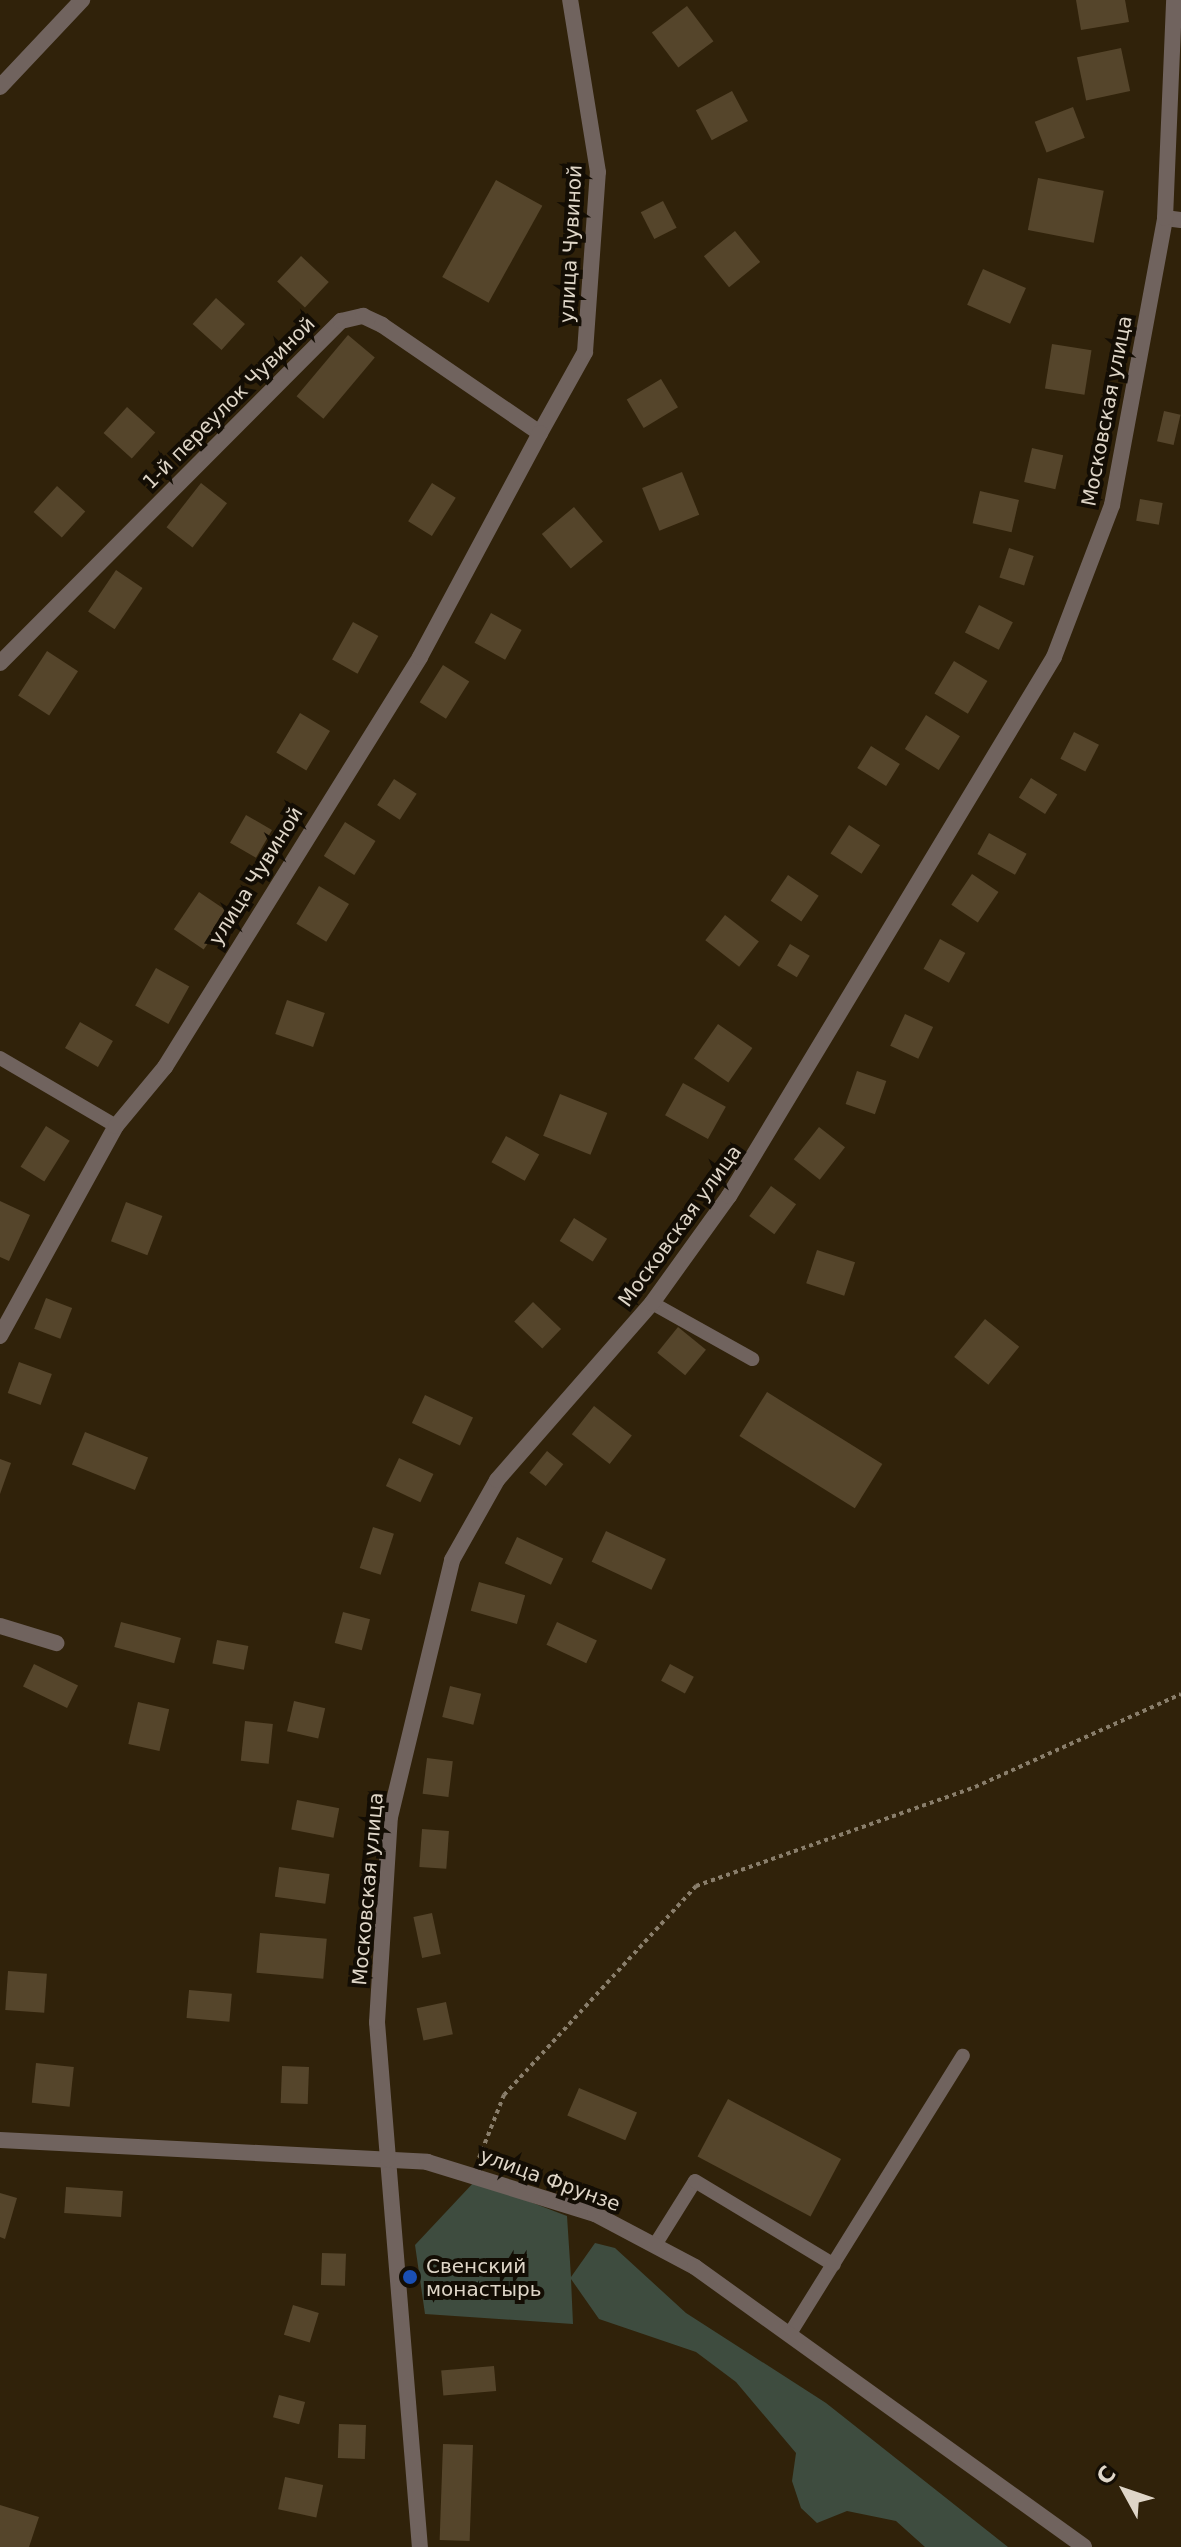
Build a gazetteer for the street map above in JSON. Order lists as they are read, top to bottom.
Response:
{
  "streets": {
    "street": [
      "улица Чувиной",
      "1-й переулок Чувиной",
      "Московская улица",
      "улица Фрунзе"
    ]
  },
  "crossings": [
    ["улица Чувиной", "1-й переулок Чувиной"],
    ["Московская улица", "улица Фрунзе"]
  ],
  "places": ["Свенский монастырь"],
  "north": "top left"
}
